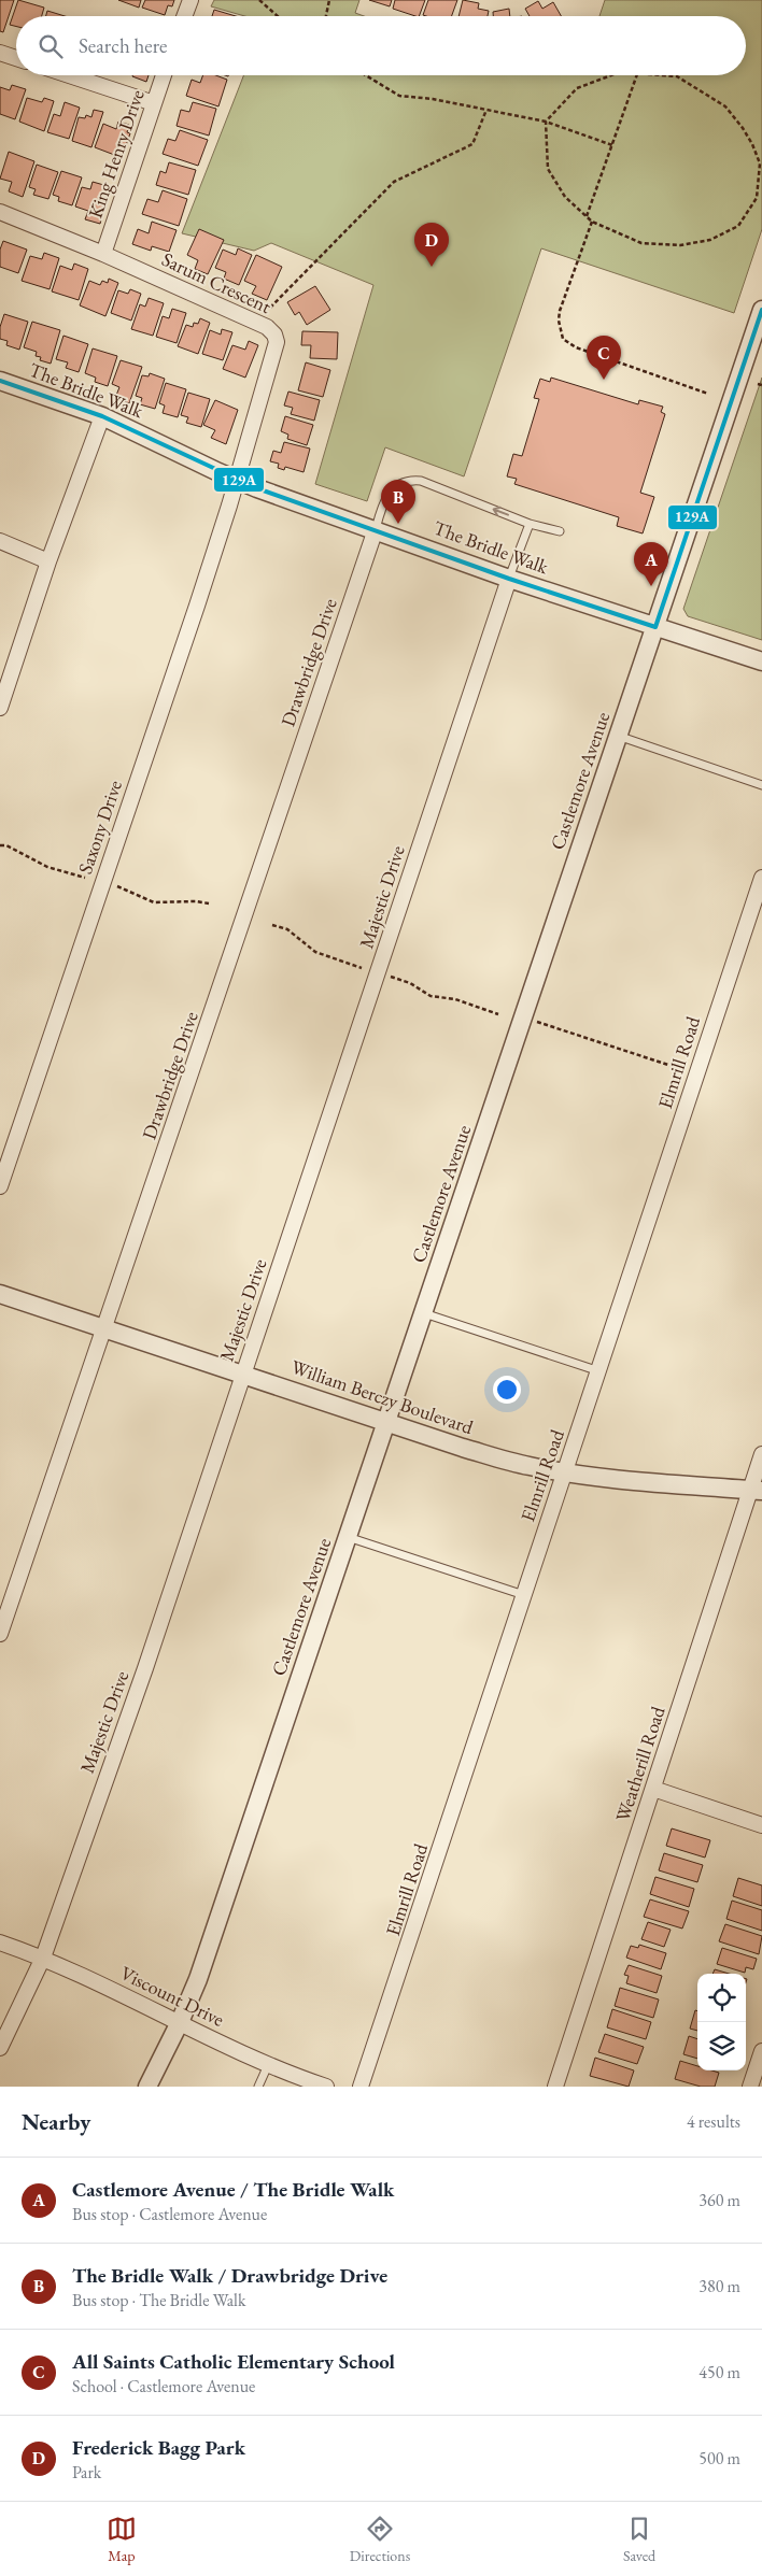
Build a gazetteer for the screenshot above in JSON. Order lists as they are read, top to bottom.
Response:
{
  "streets": {
    "street": [
      "King Henry Drive",
      "Sarum Crescent",
      "The Bridle Walk",
      "Drawbridge Drive",
      "Castlemore Avenue",
      "Saxony Drive",
      "Majestic Drive",
      "Elmrill Road",
      "William Berczy Boulevard",
      "Weatherill Road",
      "Viscount Drive"
    ]
  },
  "crossings": [
    ["King Henry Drive", "Sarum Crescent"],
    ["Sarum Crescent", "The Bridle Walk"],
    ["Sarum Crescent", "Saxony Drive"],
    ["The Bridle Walk", "Drawbridge Drive"],
    ["The Bridle Walk", "Castlemore Avenue"],
    ["The Bridle Walk", "Saxony Drive"],
    ["The Bridle Walk", "Majestic Drive"],
    ["Drawbridge Drive", "William Berczy Boulevard"],
    ["Castlemore Avenue", "William Berczy Boulevard"],
    ["Castlemore Avenue", "Viscount Drive"],
    ["Majestic Drive", "William Berczy Boulevard"],
    ["Majestic Drive", "Viscount Drive"],
    ["Elmrill Road", "William Berczy Boulevard"],
    ["William Berczy Boulevard", "Weatherill Road"]
  ],
  "lines": ["transit line 129A"],
  "page": {
    "search": "Search here",
    "pins": [
      "D",
      "C",
      "B",
      "A"
    ],
    "heading": ["Nearby", "4 results"],
    "list": [
      {
        "mark": "A",
        "name": "Castlemore Avenue / The Bridle Walk",
        "note": "Bus stop · Castlemore Avenue",
        "value": "360 m"
      },
      {
        "mark": "B",
        "name": "The Bridle Walk / Drawbridge Drive",
        "note": "Bus stop · The Bridle Walk",
        "value": "380 m"
      },
      {
        "mark": "C",
        "name": "All Saints Catholic Elementary School",
        "note": "School · Castlemore Avenue",
        "value": "450 m"
      },
      {
        "mark": "D",
        "name": "Frederick Bagg Park",
        "note": "Park",
        "value": "500 m"
      }
    ],
    "nav": ["Map", "Directions", "Saved"]
  }
}
